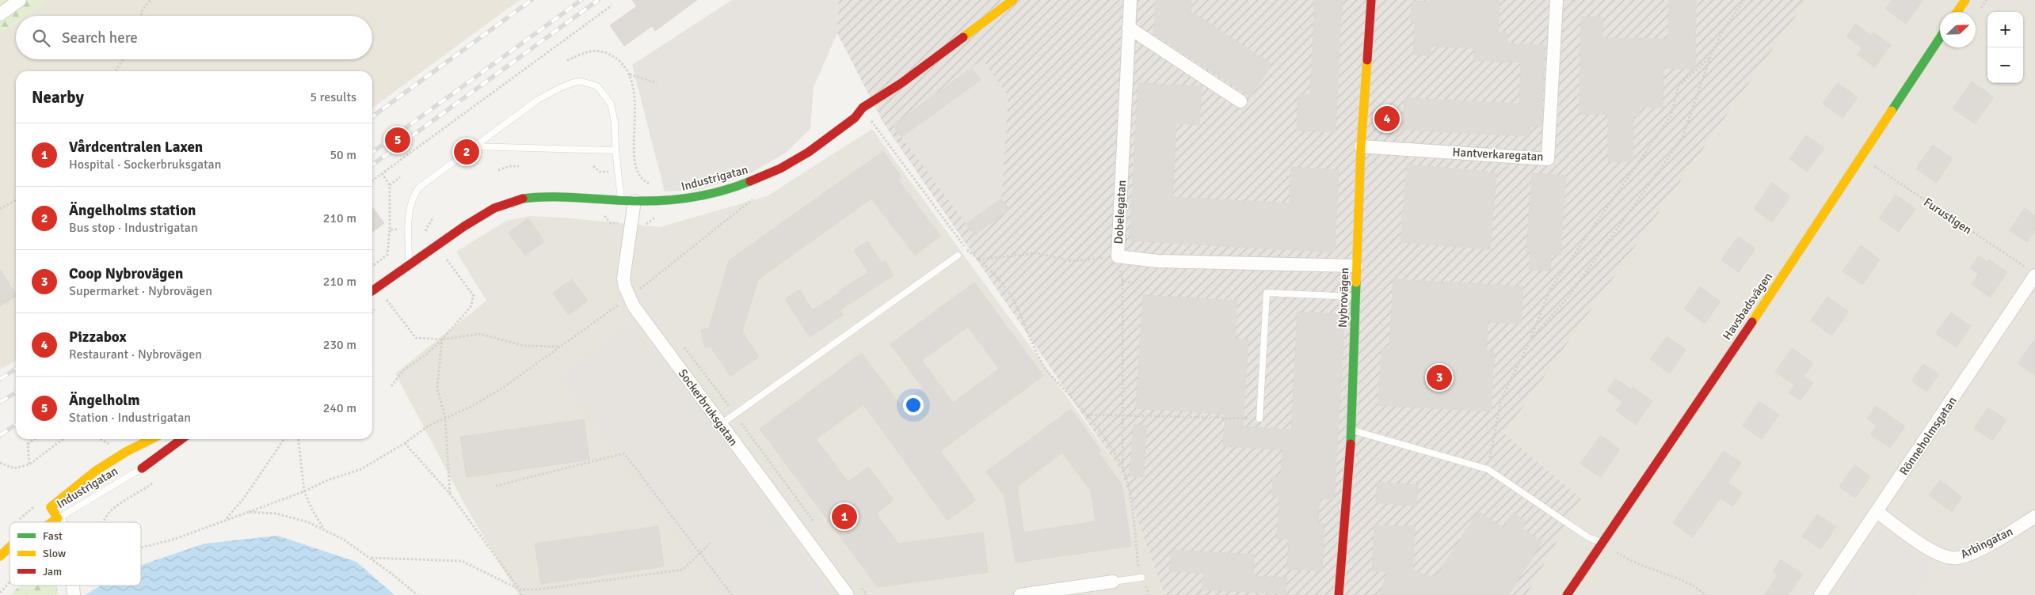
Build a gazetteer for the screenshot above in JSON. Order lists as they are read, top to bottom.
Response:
{
  "streets": {
    "street": [
      "Hantverkaregatan",
      "Industrigatan",
      "Dobelegatan",
      "Nybrovägen",
      "Havsbadsvägen",
      "Sockerbruksgatan",
      "Rönneholmsgatan",
      "Arbingatan"
    ],
    "path": ["Furustigen"]
  },
  "crossings": [
    ["Hantverkaregatan", "Nybrovägen"],
    ["Industrigatan", "Sockerbruksgatan"],
    ["Dobelegatan", "Nybrovägen"],
    ["Furustigen", "Havsbadsvägen"],
    ["Furustigen", "Rönneholmsgatan"],
    ["Rönneholmsgatan", "Arbingatan"]
  ],
  "legend": ["Fast", "Slow", "Jam"],
  "north": "top right",
  "page": {
    "map_buttons": ["+", "−"],
    "search": "Search here",
    "heading": ["Nearby", "5 results"],
    "pins": [
      "4",
      "5",
      "2",
      "3",
      "1"
    ],
    "list": [
      {
        "mark": "1",
        "name": "Vårdcentralen Laxen",
        "note": "Hospital · Sockerbruksgatan",
        "value": "50 m"
      },
      {
        "mark": "2",
        "name": "Ängelholms station",
        "note": "Bus stop · Industrigatan",
        "value": "210 m"
      },
      {
        "mark": "3",
        "name": "Coop Nybrovägen",
        "note": "Supermarket · Nybrovägen",
        "value": "210 m"
      },
      {
        "mark": "4",
        "name": "Pizzabox",
        "note": "Restaurant · Nybrovägen",
        "value": "230 m"
      },
      {
        "mark": "5",
        "name": "Ängelholm",
        "note": "Station · Industrigatan",
        "value": "240 m"
      }
    ]
  }
}
